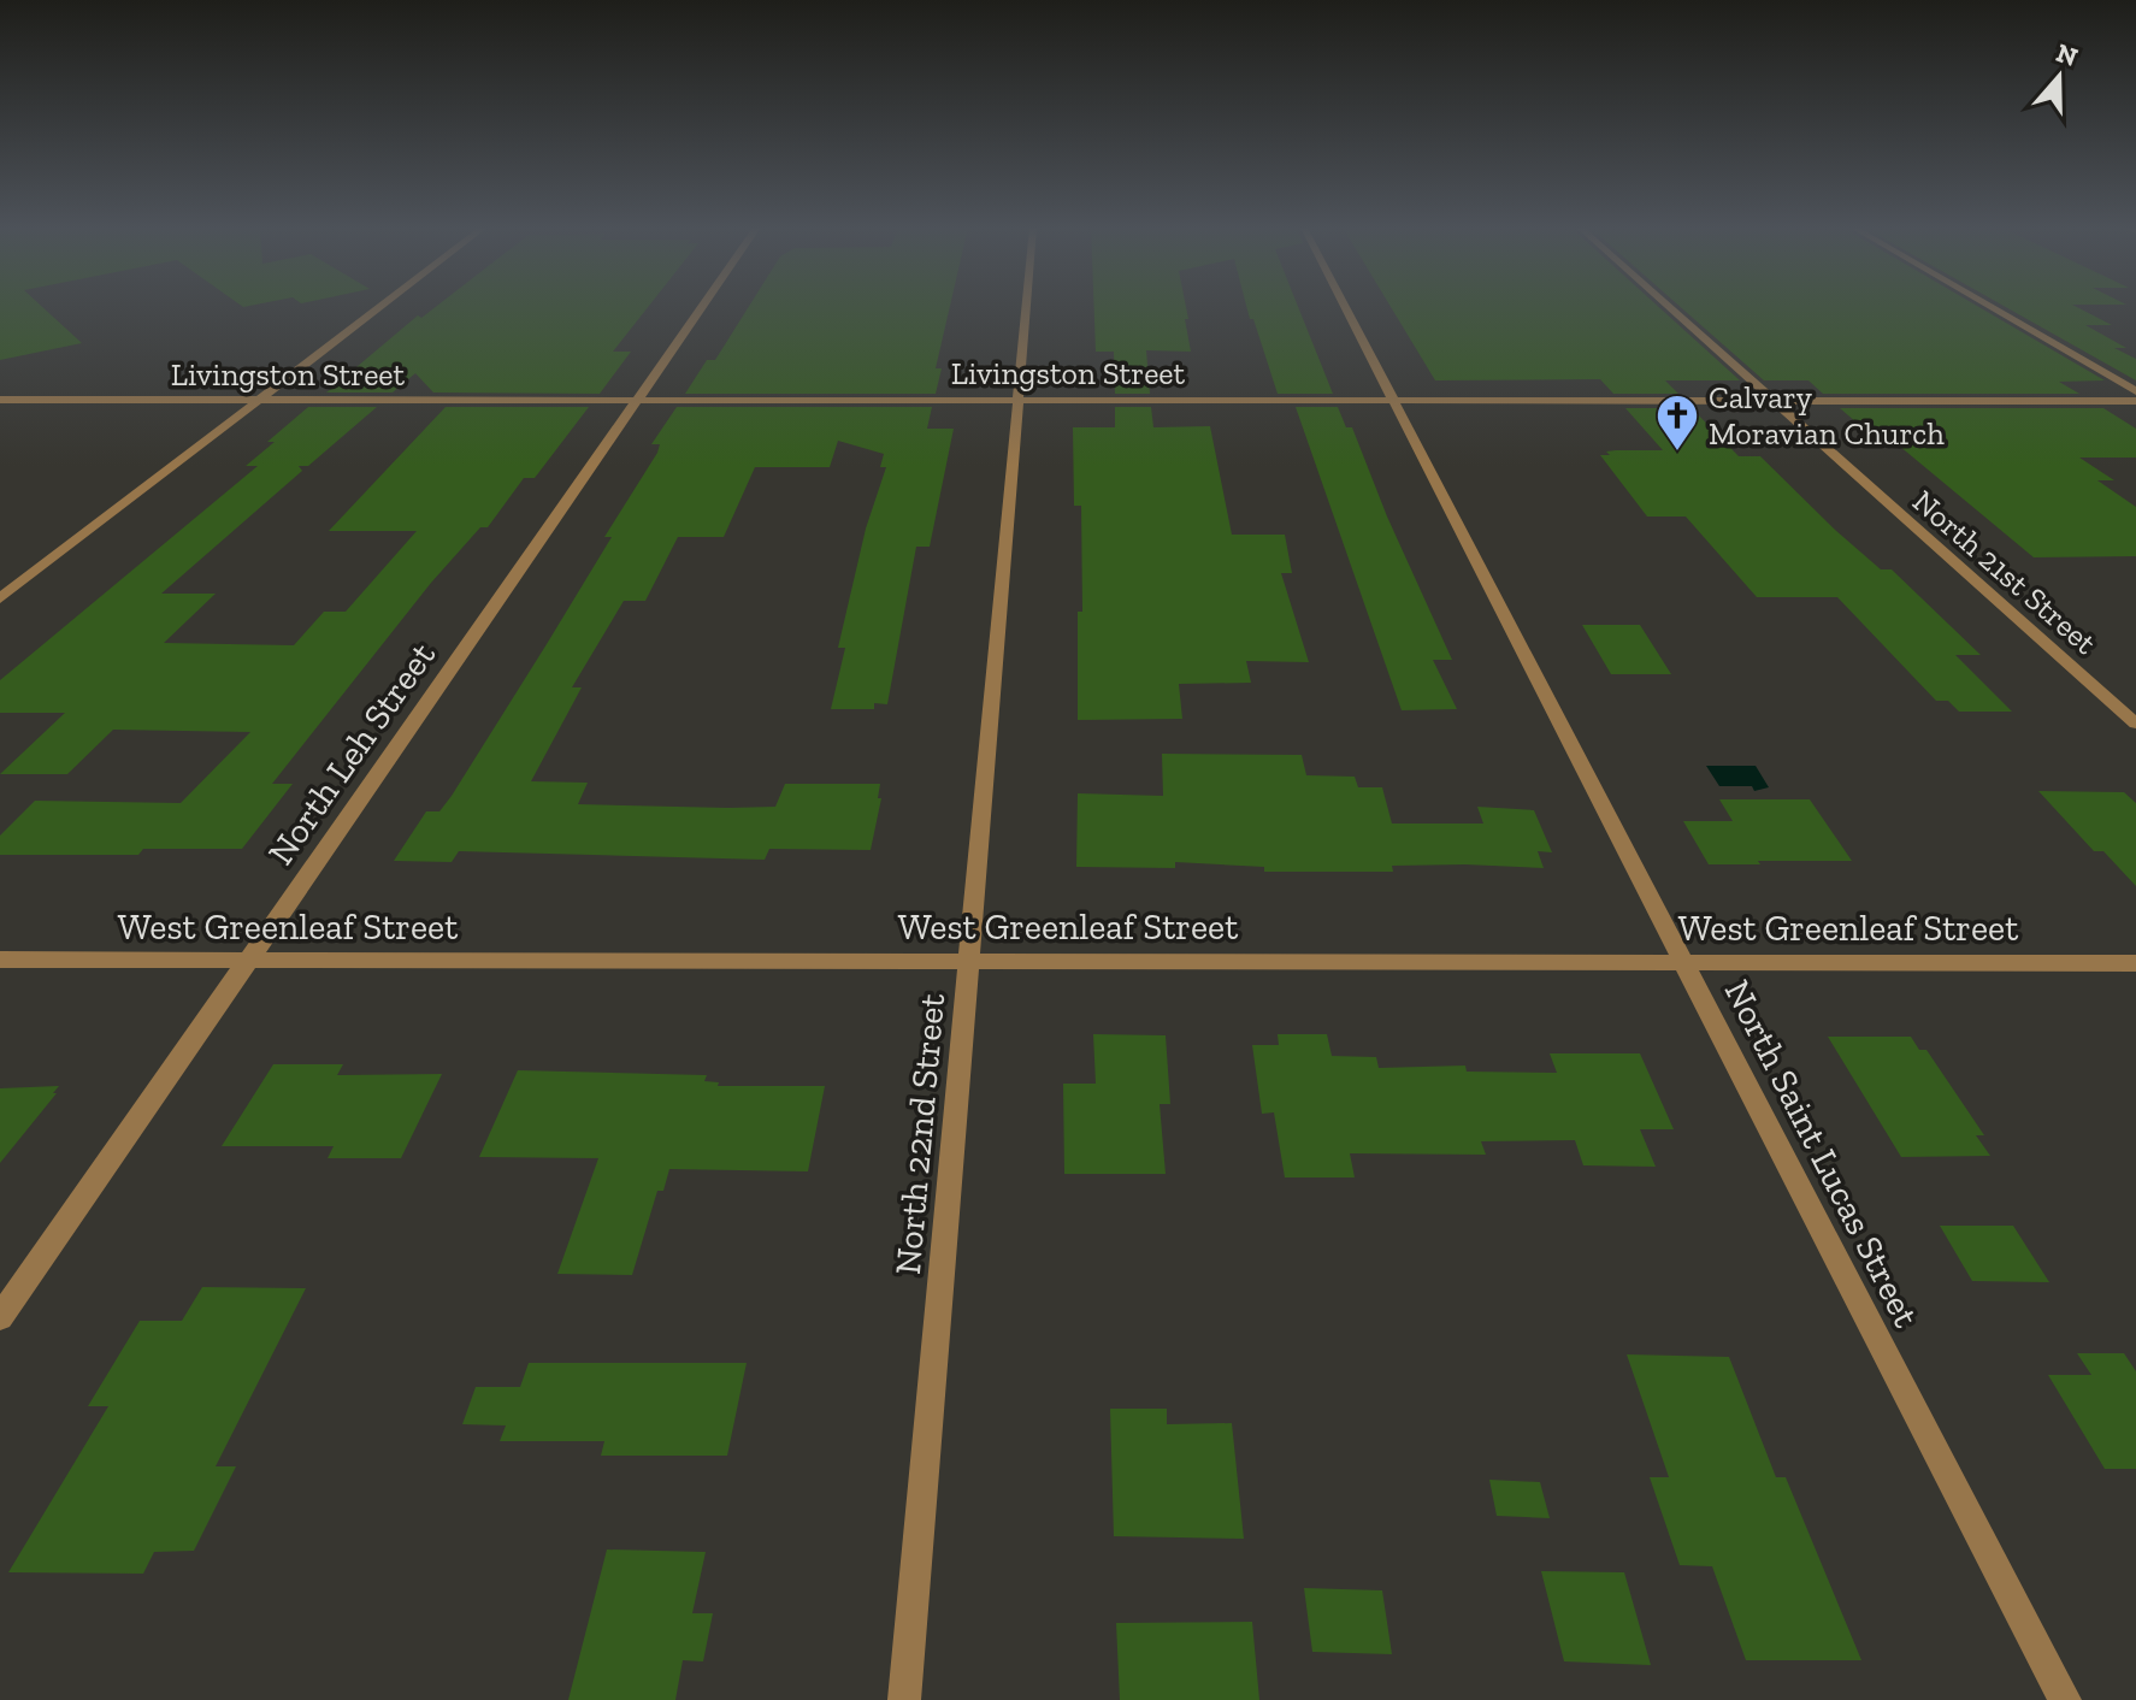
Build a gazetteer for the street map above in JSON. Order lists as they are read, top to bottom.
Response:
{
  "streets": {
    "street": [
      "Livingston Street",
      "North 21st Street",
      "North Leh Street",
      "West Greenleaf Street",
      "North 22nd Street",
      "North Saint Lucas Street"
    ]
  },
  "crossings": [
    ["Livingston Street", "North 21st Street"],
    ["Livingston Street", "North Leh Street"],
    ["Livingston Street", "North 22nd Street"],
    ["Livingston Street", "North Saint Lucas Street"],
    ["North Leh Street", "West Greenleaf Street"],
    ["West Greenleaf Street", "North 22nd Street"],
    ["West Greenleaf Street", "North Saint Lucas Street"]
  ],
  "places": {
    "church": ["Calvary Moravian Church"]
  },
  "north": "top"
}
